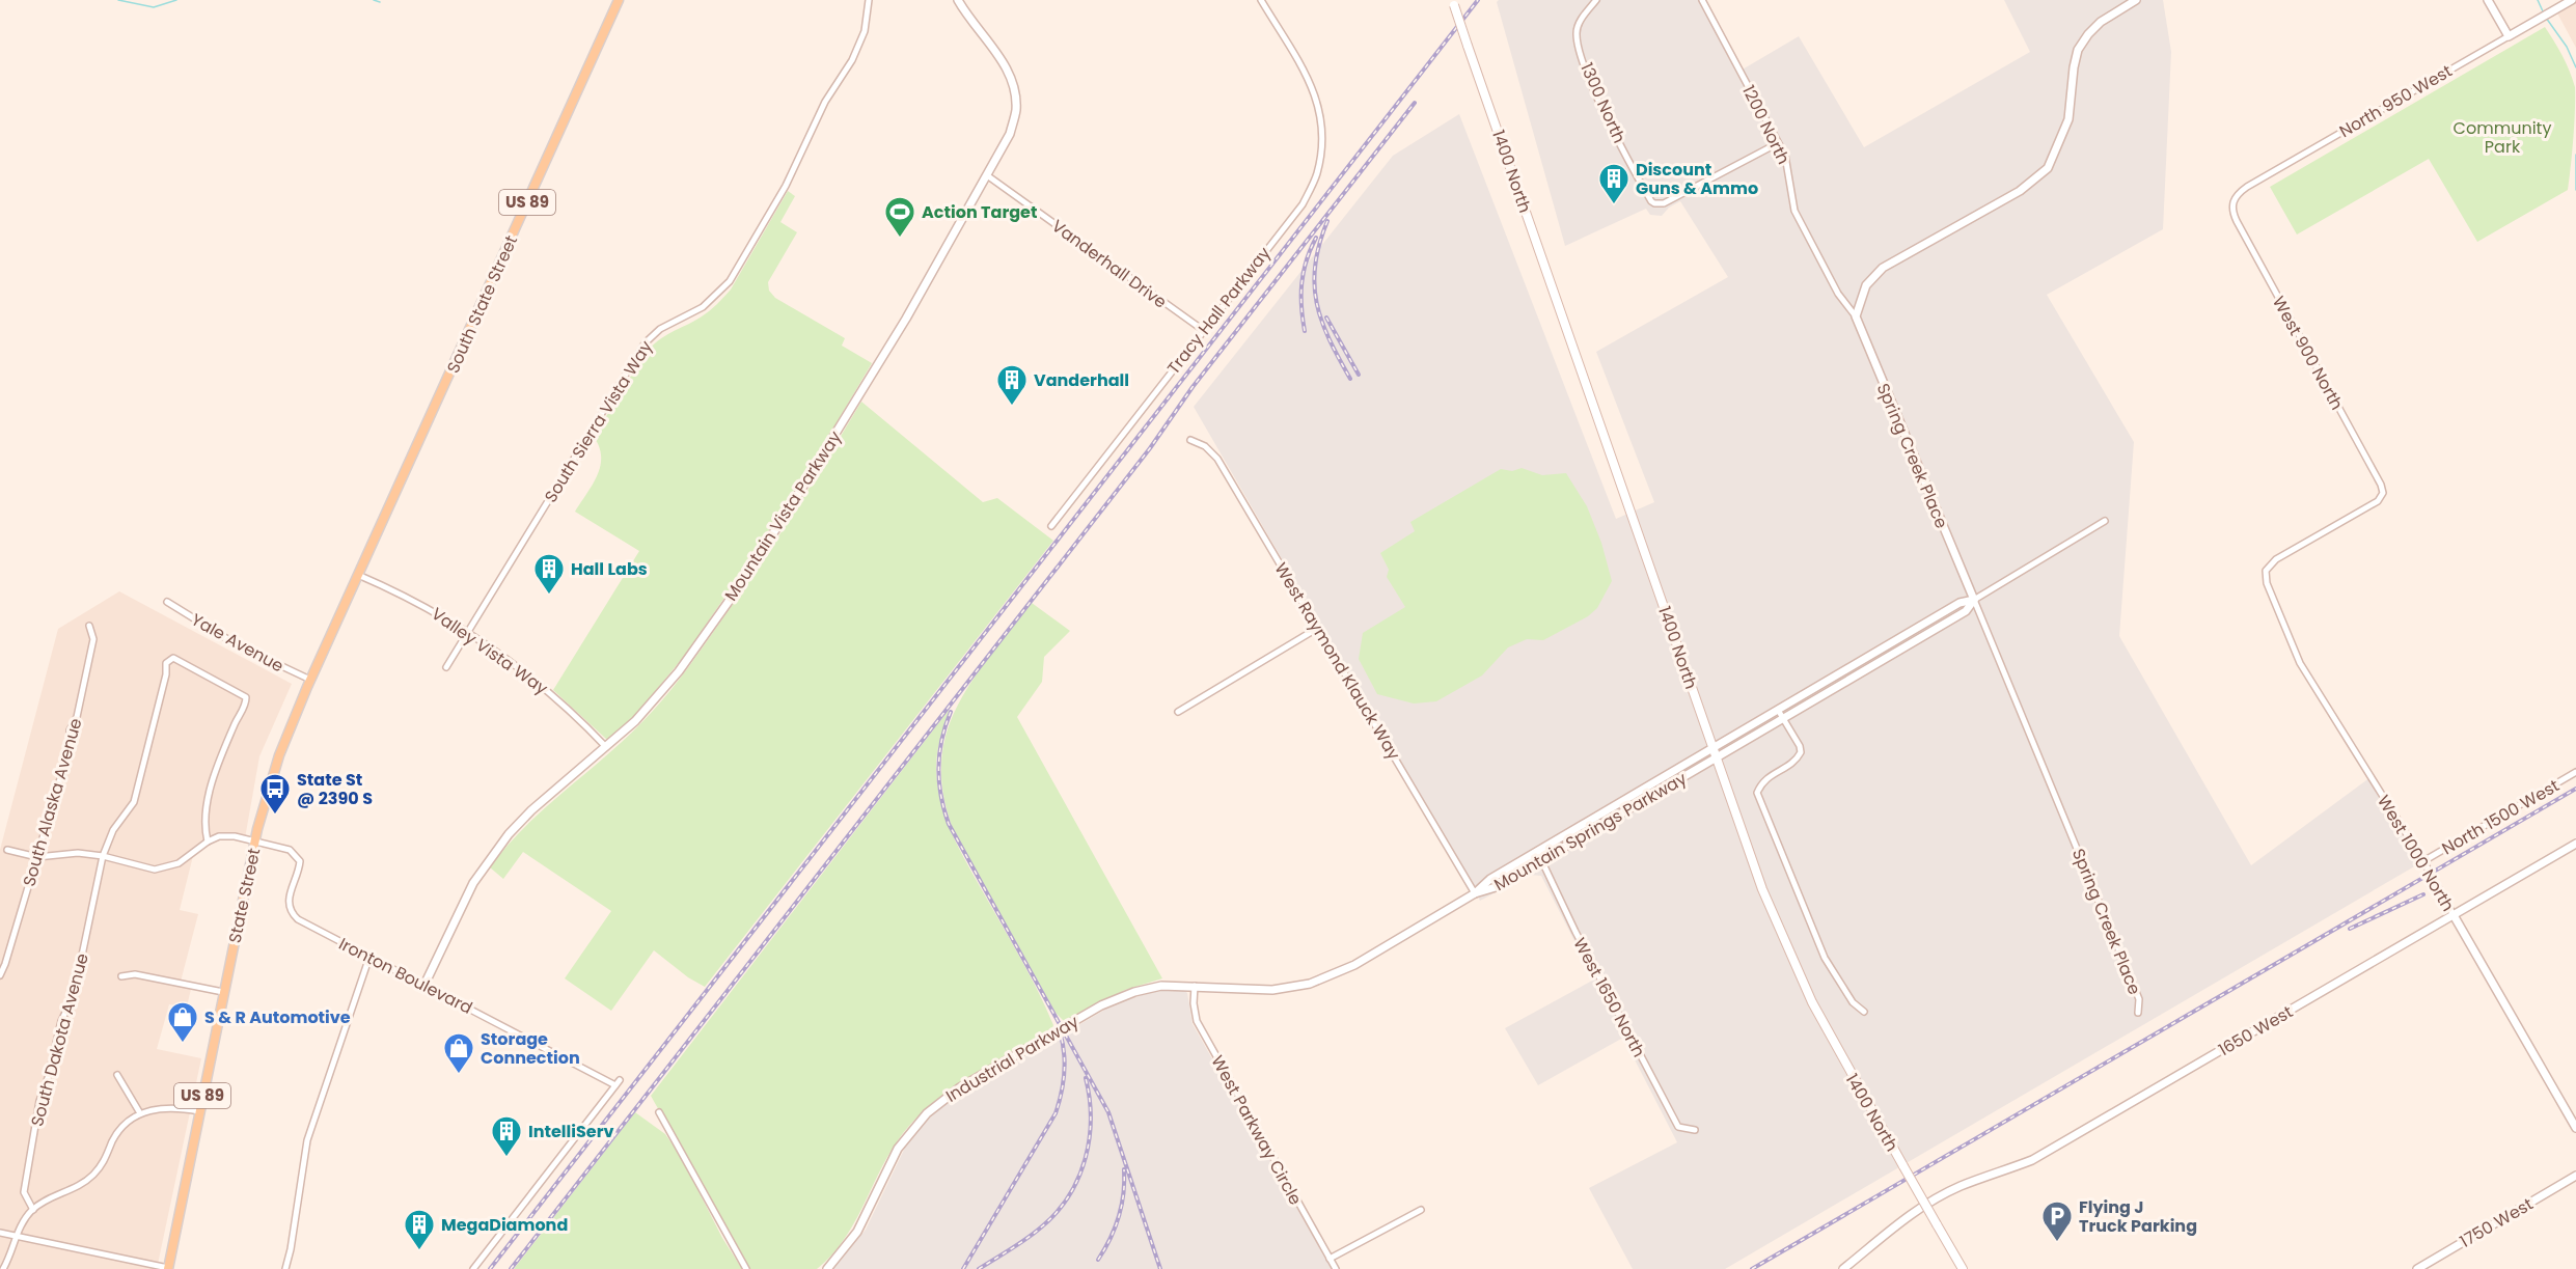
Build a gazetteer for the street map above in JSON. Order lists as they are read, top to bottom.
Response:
{
  "streets": {
    "main road": [
      "1400 North",
      "US 89",
      "South State Street",
      "State Street"
    ],
    "street": [
      "North 950 West",
      "1300 North",
      "1200 North",
      "Vanderhall Drive",
      "Tracy Hall Parkway",
      "West 900 North",
      "South Sierra Vista Way",
      "Spring Creek Place",
      "Mountain Vista Parkway",
      "Yale Avenue",
      "Valley Vista Way",
      "West Raymond Klauck Way",
      "South Alaska Avenue",
      "North 1500 West",
      "Mountain Springs Parkway",
      "West 1000 North",
      "Ironton Boulevard",
      "West 1650 North",
      "1650 West",
      "South Dakota Avenue",
      "Industrial Parkway",
      "West Parkway Circle",
      "1750 West"
    ]
  },
  "crossings": [
    ["North 950 West", "West 900 North"],
    ["1300 North", "1200 North"],
    ["1200 North", "Spring Creek Place"],
    ["1400 North", "Mountain Springs Parkway"],
    ["Vanderhall Drive", "Tracy Hall Parkway"],
    ["Vanderhall Drive", "Mountain Vista Parkway"],
    ["South State Street", "State Street"],
    ["West 900 North", "West 1000 North"],
    ["South Sierra Vista Way", "Valley Vista Way"],
    ["Spring Creek Place", "Mountain Springs Parkway"],
    ["Mountain Vista Parkway", "Valley Vista Way"],
    ["Mountain Vista Parkway", "Ironton Boulevard"],
    ["Yale Avenue", "State Street"],
    ["Valley Vista Way", "State Street"],
    ["West Raymond Klauck Way", "Mountain Springs Parkway"],
    ["West Raymond Klauck Way", "Industrial Parkway"],
    ["North 1500 West", "West 1000 North"],
    ["Mountain Springs Parkway", "West 1650 North"],
    ["Mountain Springs Parkway", "Industrial Parkway"],
    ["West 1000 North", "1650 West"],
    ["State Street", "Ironton Boulevard"],
    ["Industrial Parkway", "West Parkway Circle"]
  ],
  "parks": ["Community Park"],
  "places": {
    "building": [
      "Discount Guns & Ammo",
      "Vanderhall",
      "Hall Labs",
      "IntelliServ",
      "MegaDiamond"
    ],
    "sports": ["Action Target"],
    "bus stop": ["State St @ 2390 S"],
    "shop": ["S & R Automotive", "Storage Connection"],
    "parking": ["Flying J Truck Parking"]
  }
}
